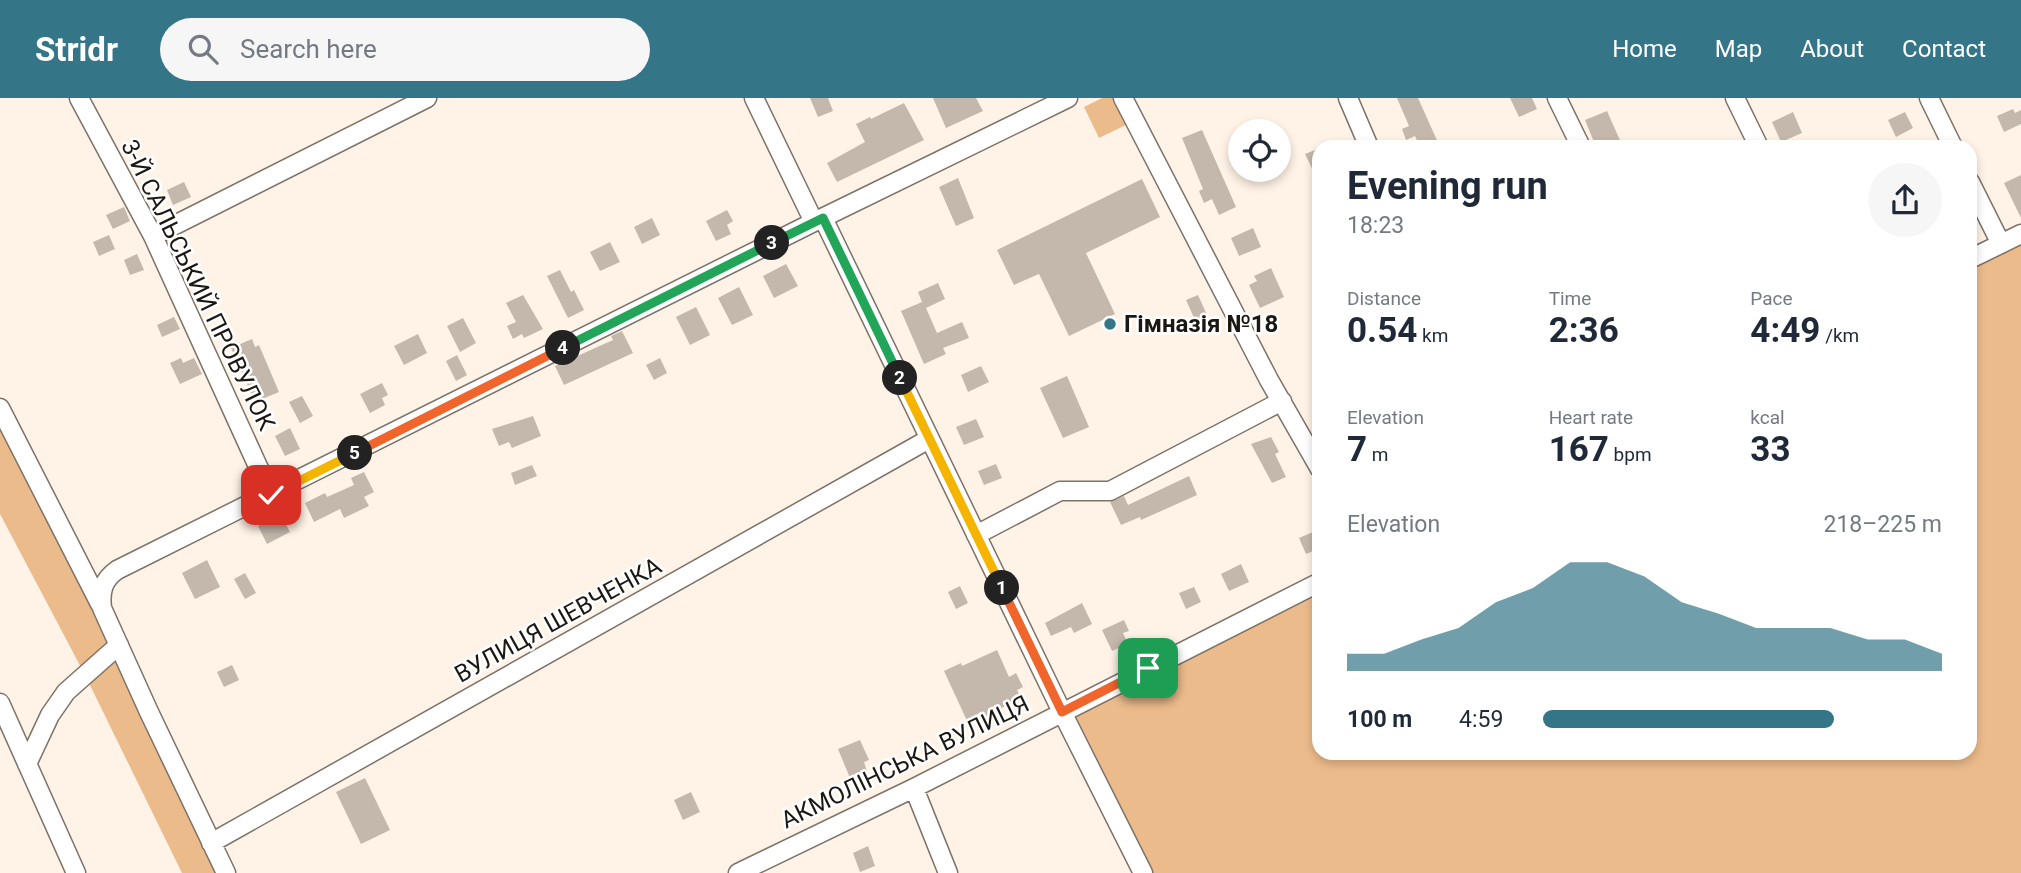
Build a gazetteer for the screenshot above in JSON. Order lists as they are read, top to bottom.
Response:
{
  "streets": {
    "street": ["3-Й САЛЬСЬКИЙ ПРОВУЛОК", "ВУЛИЦЯ ШЕВЧЕНКА", "АКМОЛІНСЬКА ВУЛИЦЯ"]
  },
  "places": ["Гімназія №18"],
  "page": {
    "header": "Stridr",
    "search": "Search here",
    "nav": [
      "Home",
      "Map",
      "About",
      "Contact"
    ],
    "heading": ["Evening run", "18:23"],
    "pins": [
      "3",
      "4",
      "2",
      "5",
      "1"
    ],
    "stats": [
      ["Distance", "0.54 km"],
      ["Time", "2:36"],
      ["Pace", "4:49 /km"],
      ["Elevation", "7 m"],
      ["Heart rate", "167 bpm"],
      ["kcal", "33"]
    ],
    "chart": ["Elevation", "218–225 m"],
    "list": [
      {
        "name": "100 m",
        "note": "4:59"
      }
    ]
  }
}
